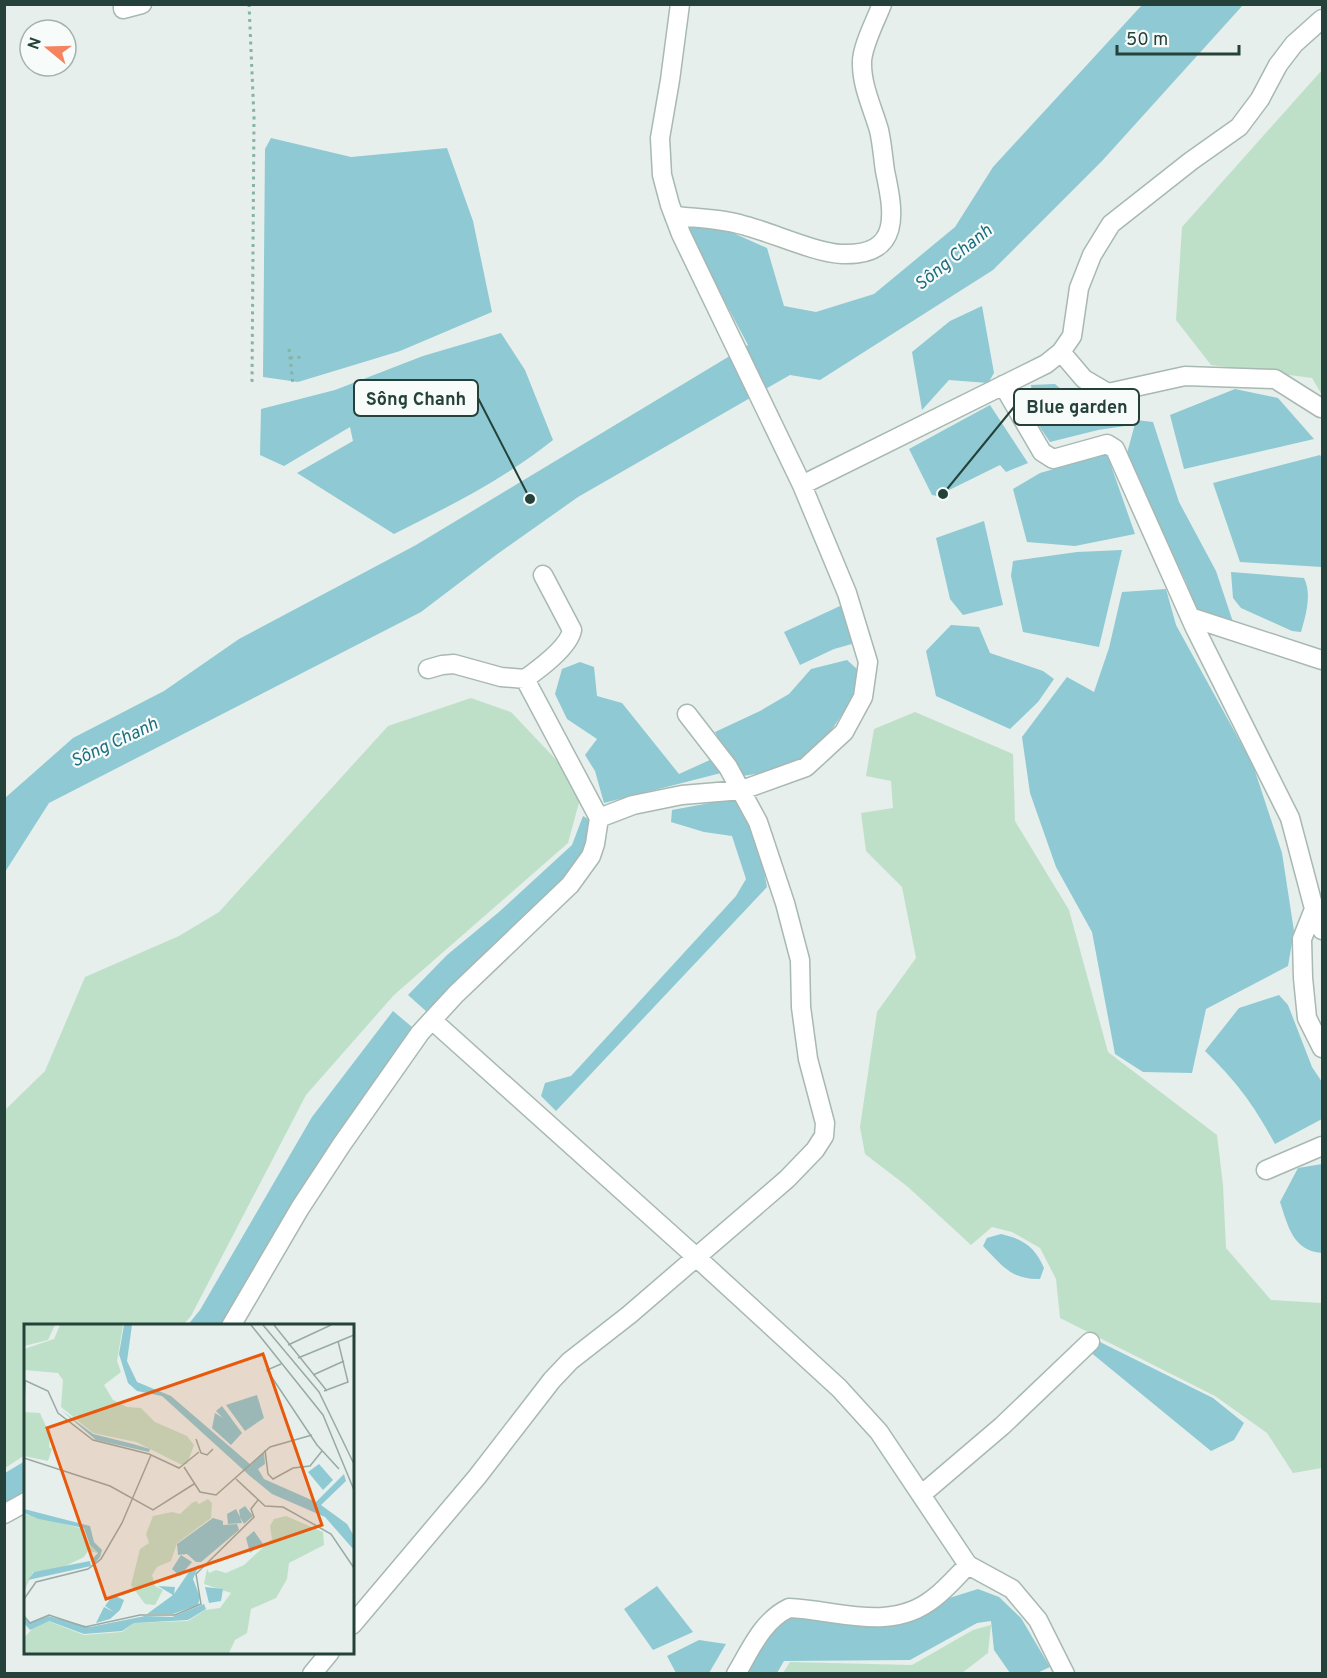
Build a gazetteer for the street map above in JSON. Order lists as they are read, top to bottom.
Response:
{
  "water": ["Sông Chanh"],
  "places": ["Blue garden", "Sông Chanh"],
  "scale_bar": "50 m",
  "north": "left"
}
